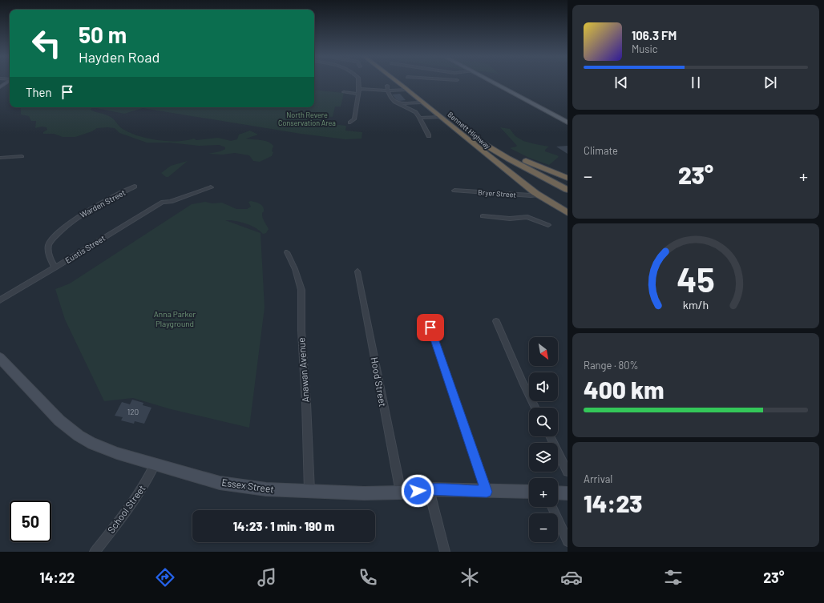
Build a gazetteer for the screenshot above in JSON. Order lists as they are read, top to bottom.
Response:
{
  "streets": {
    "highway": ["Bennett Highway"],
    "main road": ["Essex Street"],
    "street": [
      "Bryer Street",
      "Warden Street",
      "Eustis Street",
      "Anawan Avenue",
      "Hood Street",
      "School Street"
    ]
  },
  "crossings": [
    ["Bennett Highway", "Bryer Street"],
    ["Warden Street", "Eustis Street"],
    ["Anawan Avenue", "Essex Street"],
    ["Hood Street", "Essex Street"],
    ["Essex Street", "School Street"]
  ],
  "parks": ["North Revere Conservation Area", "Anna Parker Playground"],
  "house_numbers": ["120"],
  "north": "bottom right",
  "page": {
    "turn": ["50 m", "Hayden Road"],
    "song": ["106.3 FM", "Music"],
    "then": "Then",
    "tile": [
      "Climate",
      ["Range · 80%", "400 km"],
      ["Arrival", "14:23"]
    ],
    "heat": ["−", "23°", "+"],
    "map_buttons": ["+", "−"],
    "limit": "50",
    "trip": "14:23 · 1 min · 190 m",
    "tabs": ["14:22", "23°"],
    "gauge": ["45", "km/h"]
  }
}
